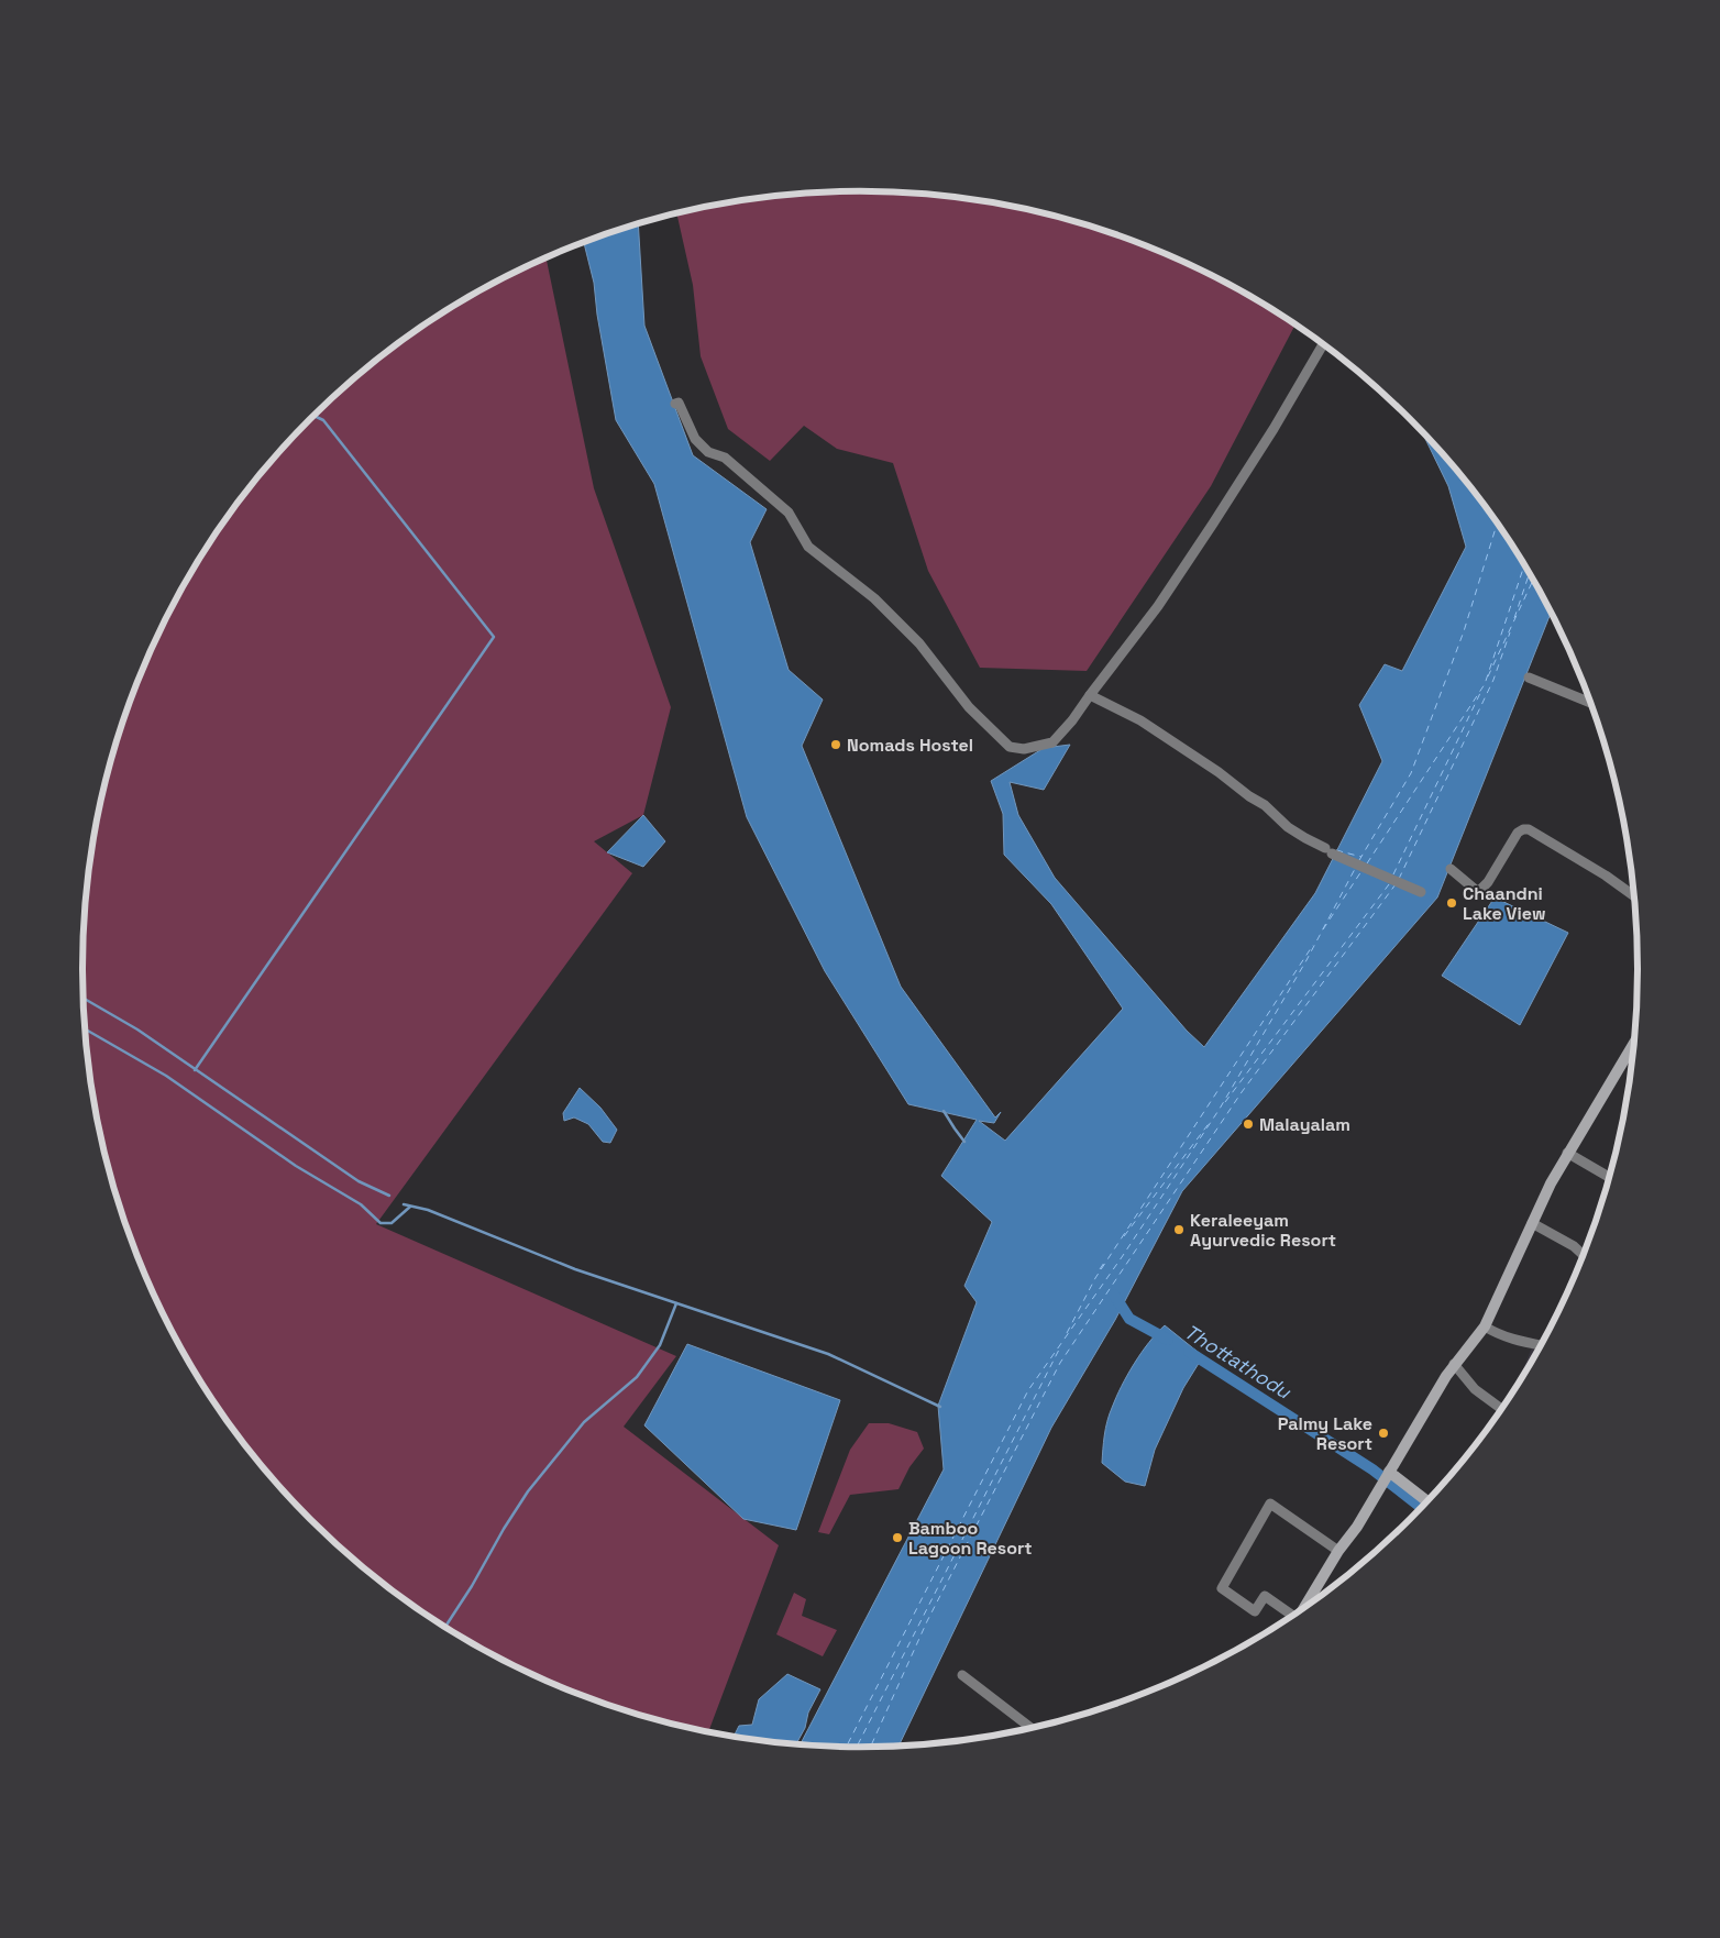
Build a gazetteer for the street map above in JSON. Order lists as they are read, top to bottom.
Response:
{
  "water": ["Thottathodu"],
  "places": [
    "Nomads Hostel",
    "Chaandni Lake View",
    "Malayalam",
    "Keraleeyam Ayurvedic Resort",
    "Palmy Lake Resort",
    "Bamboo Lagoon Resort"
  ]
}
